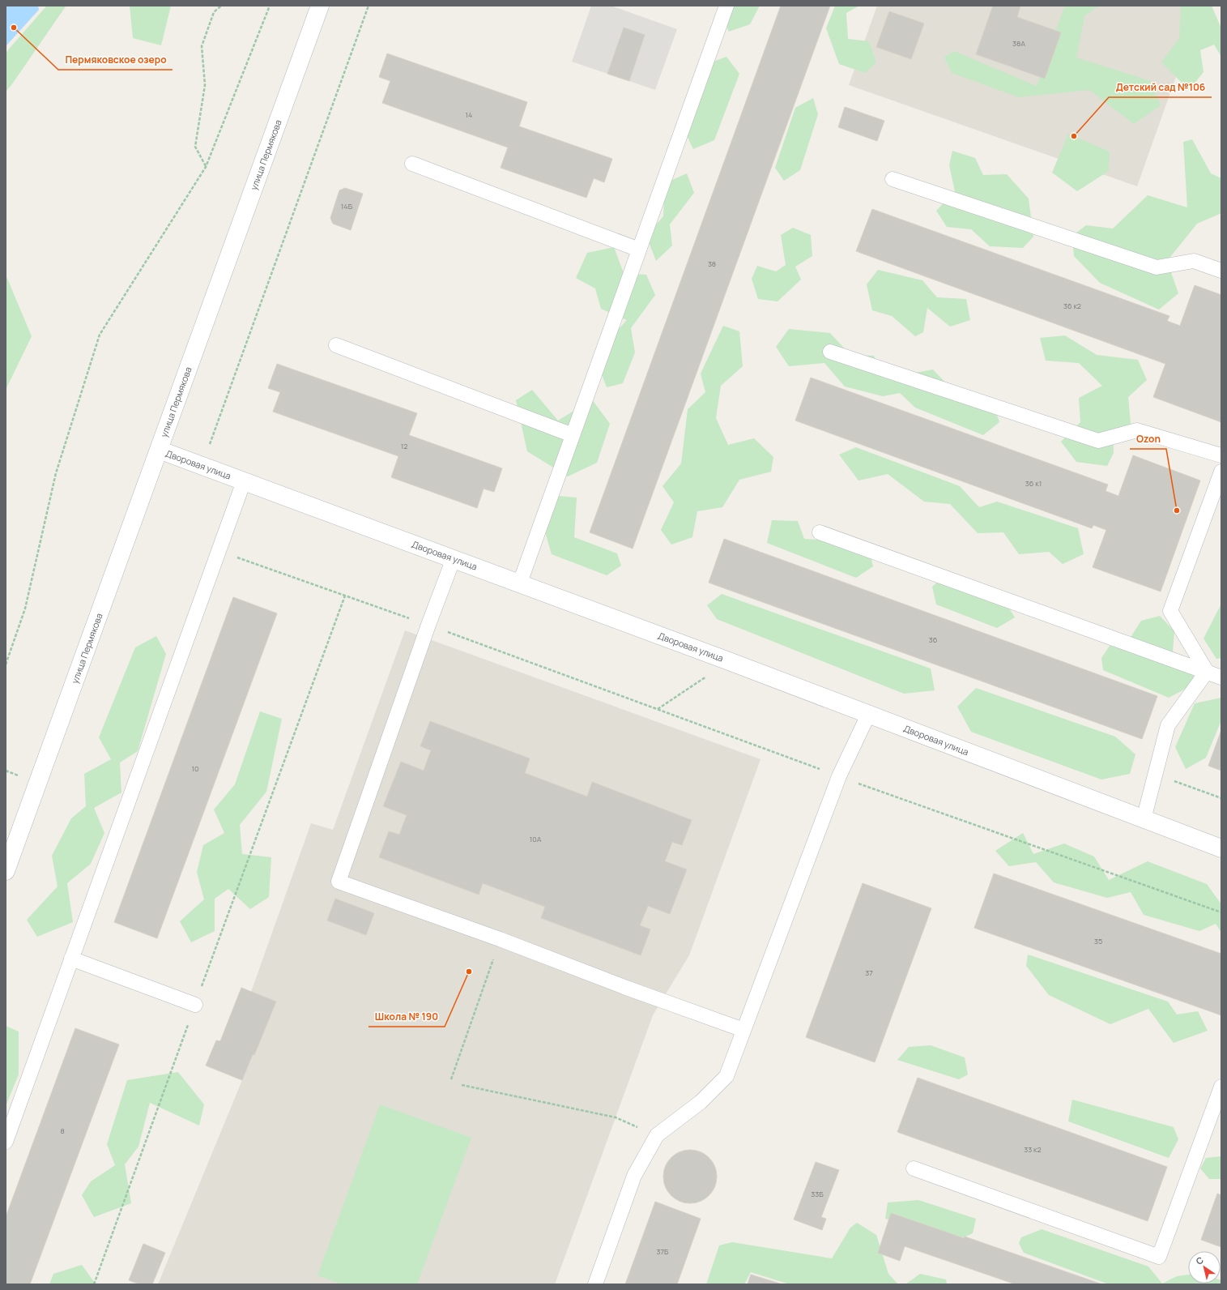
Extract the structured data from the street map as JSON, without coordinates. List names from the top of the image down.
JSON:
{
  "streets": {
    "street": ["улица Пермякова", "Дворовая улица"]
  },
  "crossings": [
    ["улица Пермякова", "Дворовая улица"]
  ],
  "places": [
    "Пермяковское озеро",
    "Детский сад №106",
    "Ozon",
    "Школа № 190"
  ],
  "house_numbers": [
    "38А",
    "14",
    "14Б",
    "38",
    "36 к2",
    "12",
    "36 к1",
    "36",
    "10",
    "10А",
    "35",
    "37",
    "8",
    "33 к2",
    "33Б",
    "37Б"
  ],
  "north": "top left"
}
